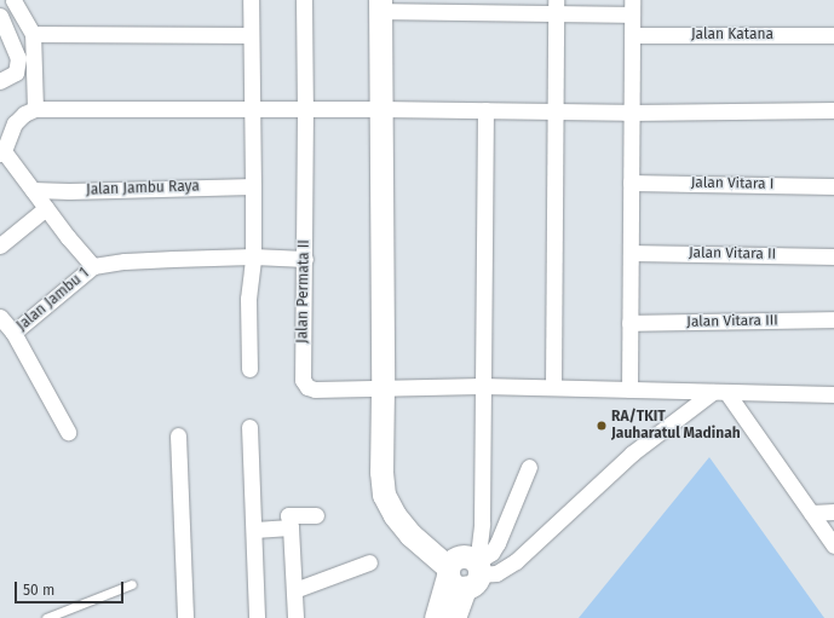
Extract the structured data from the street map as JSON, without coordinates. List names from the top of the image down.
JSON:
{
  "streets": {
    "street": [
      "Jalan Katana",
      "Jalan Vitara I",
      "Jalan Jambu Raya",
      "Jalan Vitara II",
      "Jalan Permata II",
      "Jalan Jambu 1",
      "Jalan Vitara III"
    ]
  },
  "places": ["RA/TKIT Jauharatul Madinah"],
  "scale_bar": "50 m"
}
